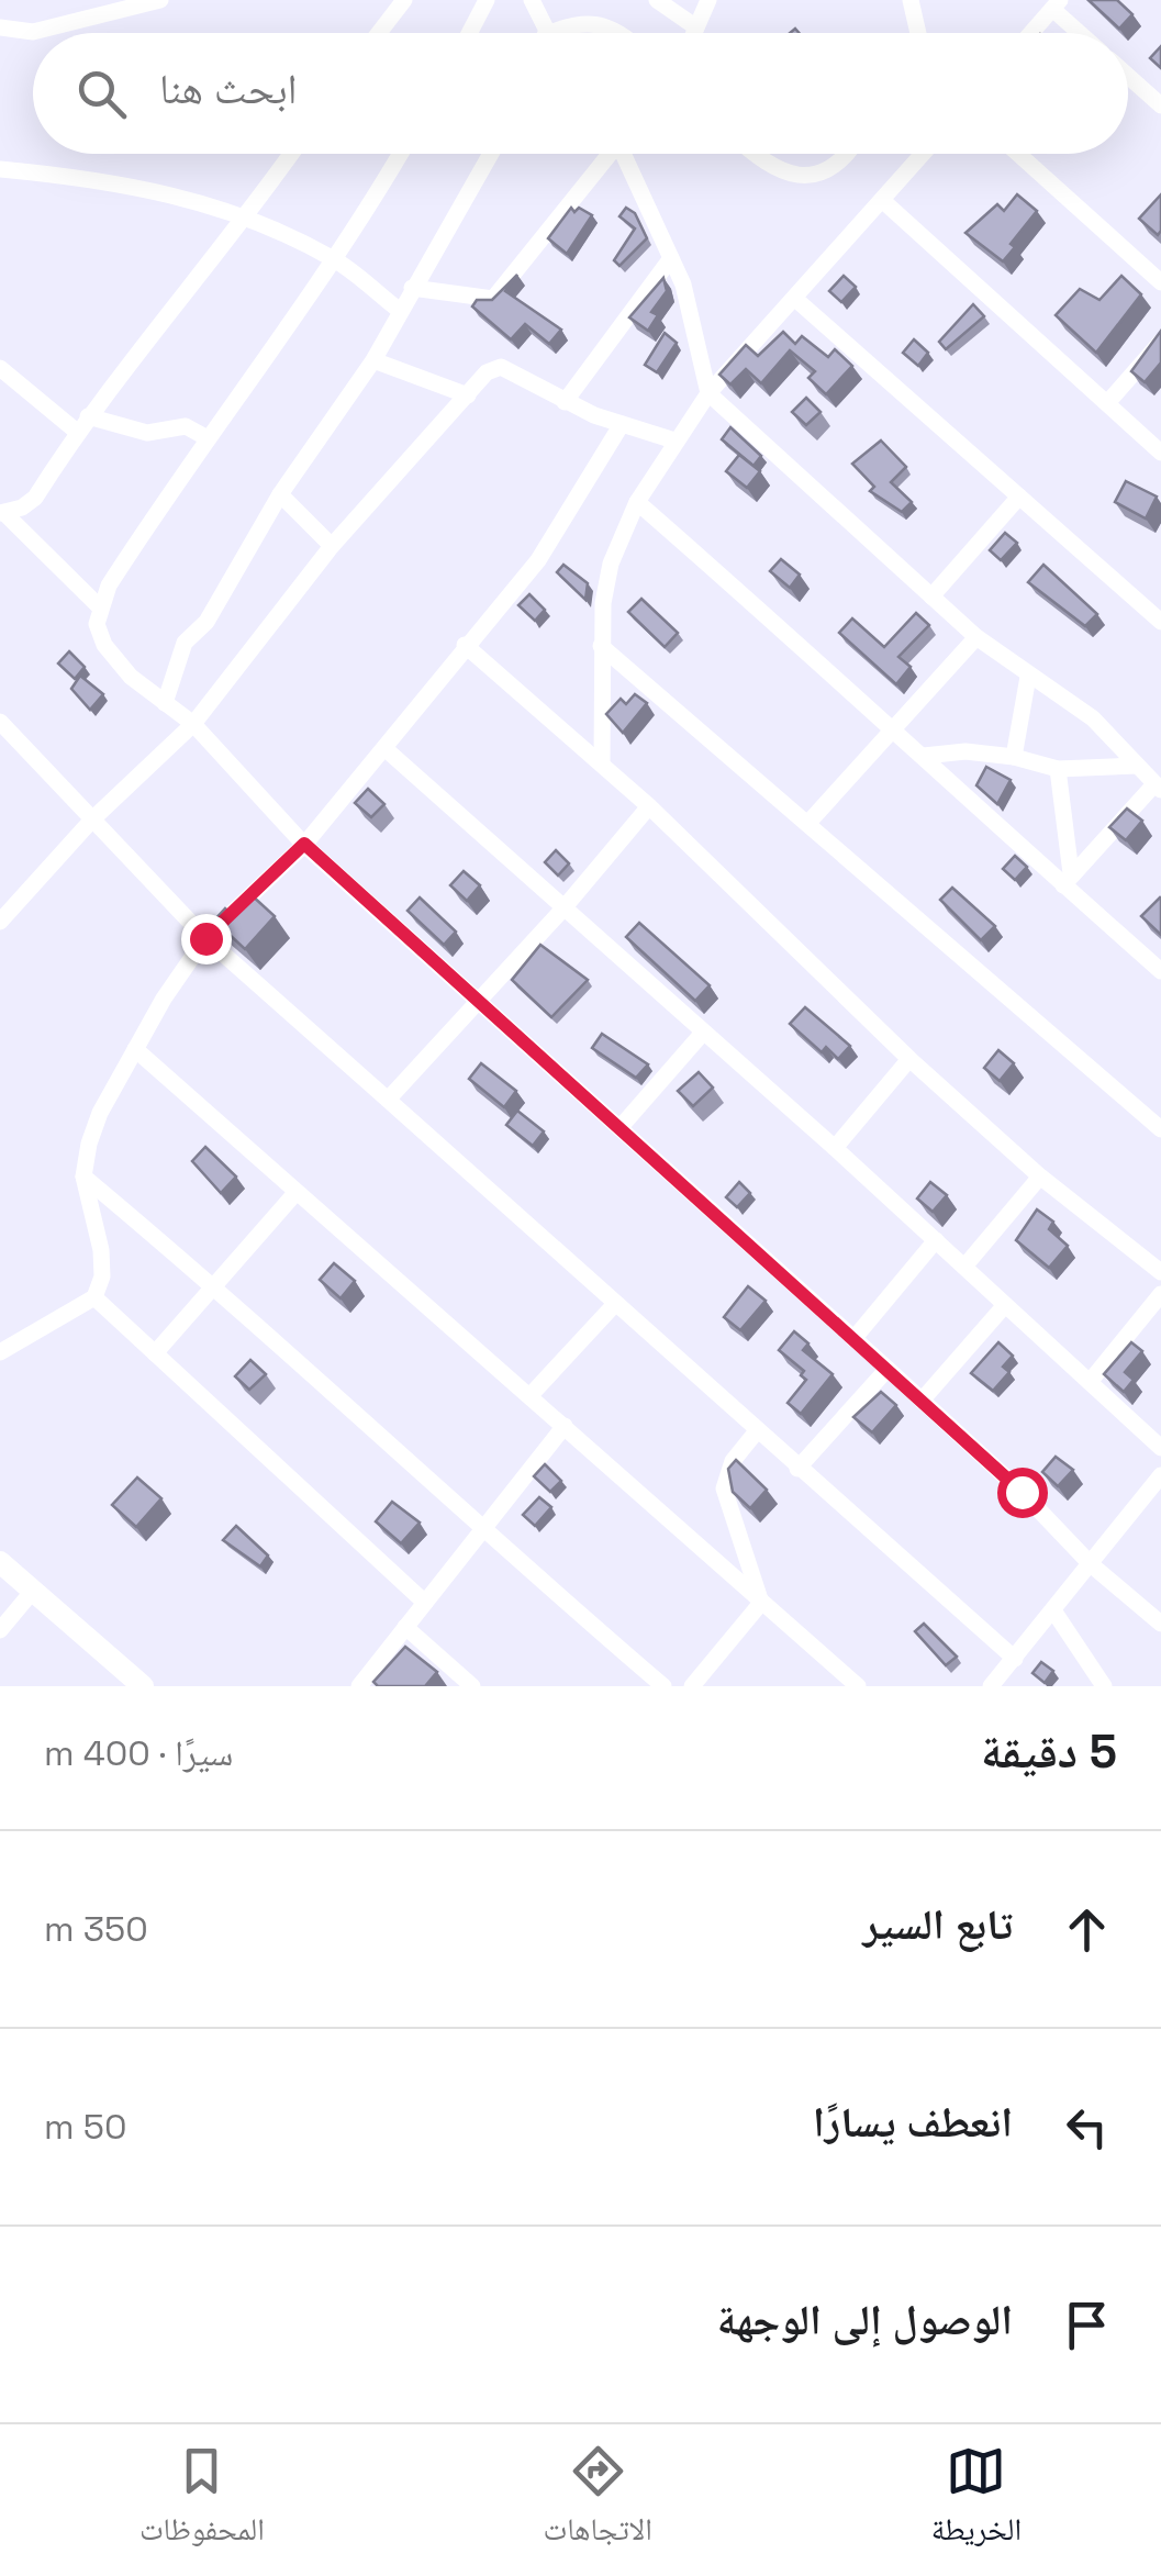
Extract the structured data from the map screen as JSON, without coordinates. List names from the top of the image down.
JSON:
{
  "page": {
    "search": "ابحث هنا",
    "heading": ["5 دقيقة", "سيرًا · 400 m"],
    "list": [
      ["تابع السير", "350 m"],
      ["انعطف يسارًا", "50 m"],
      "الوصول إلى الوجهة"
    ],
    "nav": ["الخريطة", "الاتجاهات", "المحفوظات"]
  }
}
